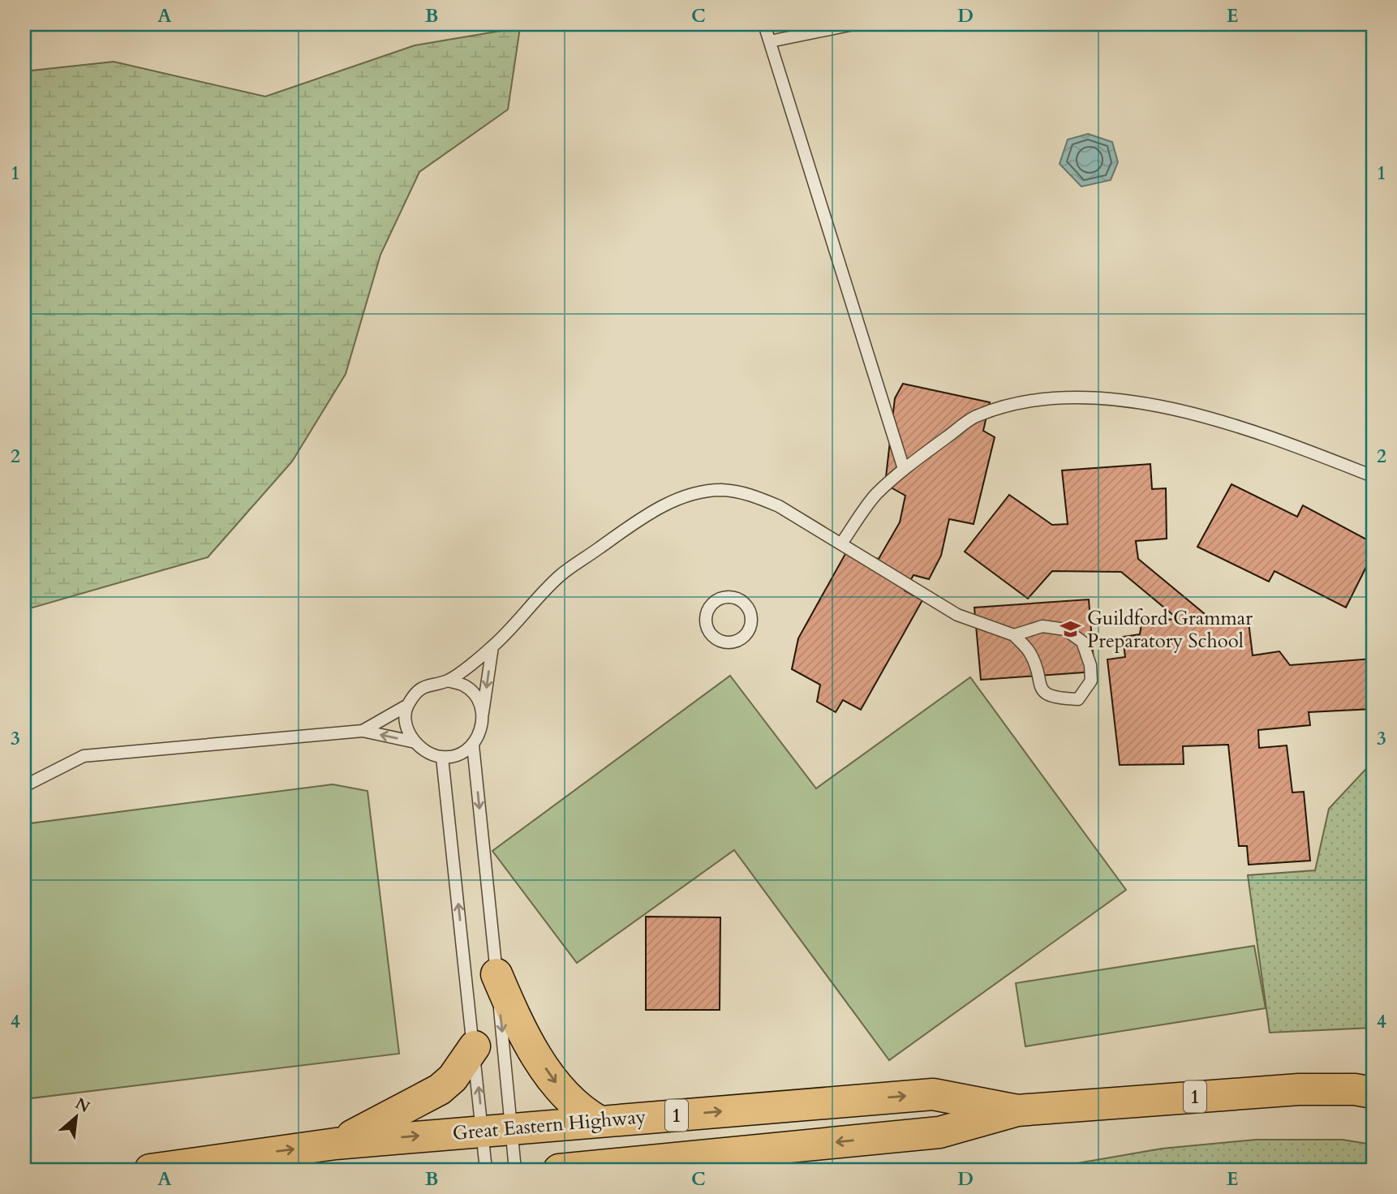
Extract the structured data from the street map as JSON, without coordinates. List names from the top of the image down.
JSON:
{
  "streets": {
    "highway": ["1", "Great Eastern Highway"]
  },
  "places": {
    "school or university": ["Guildford Grammar Preparatory School"]
  },
  "north": "top right",
  "grid": {
    "columns": [
      "A",
      "B",
      "C",
      "D",
      "E"
    ],
    "rows": [
      "1",
      "2",
      "3",
      "4"
    ]
  }
}
